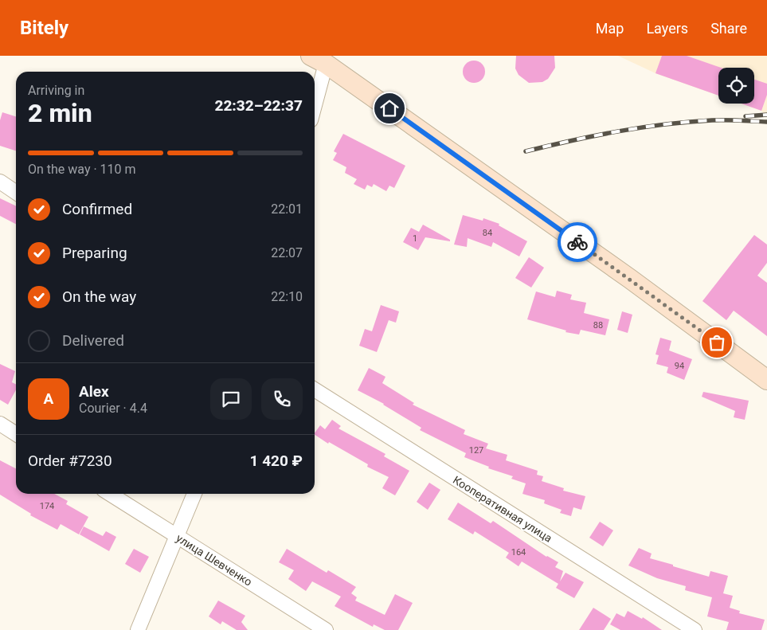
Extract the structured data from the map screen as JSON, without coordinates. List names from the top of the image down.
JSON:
{
  "streets": {
    "street": ["Кооперативная улица", "улица Шевченко"]
  },
  "house_numbers": [
    "84",
    "1",
    "88",
    "94",
    "127",
    "174",
    "164"
  ],
  "page": {
    "header": "Bitely",
    "nav": ["Map", "Layers", "Share"],
    "heading": ["2 min", "Arriving in", "22:32–22:37"],
    "panel": [
      "Alex",
      "Courier · 4.4",
      "Order #7230",
      "1 420 ₽"
    ],
    "bar": "On the way · 110 m",
    "list": [
      ["Confirmed", "22:01"],
      ["Preparing", "22:07"],
      ["On the way", "22:10"],
      "Delivered"
    ],
    "round": "A"
  }
}
